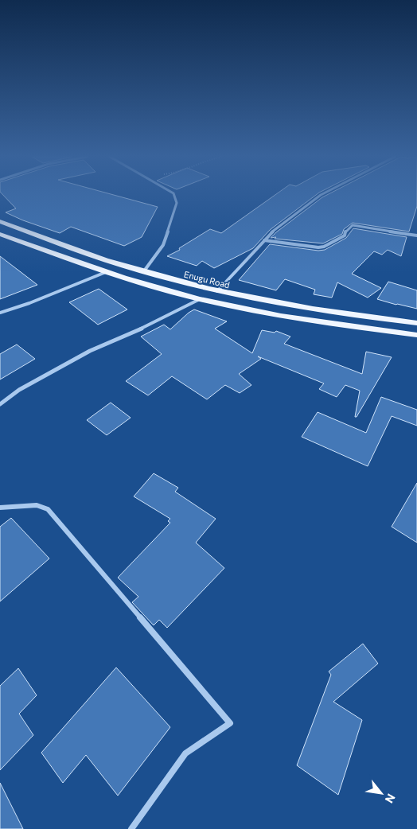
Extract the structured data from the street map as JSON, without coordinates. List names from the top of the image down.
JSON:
{
  "streets": {
    "main road": ["Enugu Road"]
  },
  "north": "bottom right"
}
